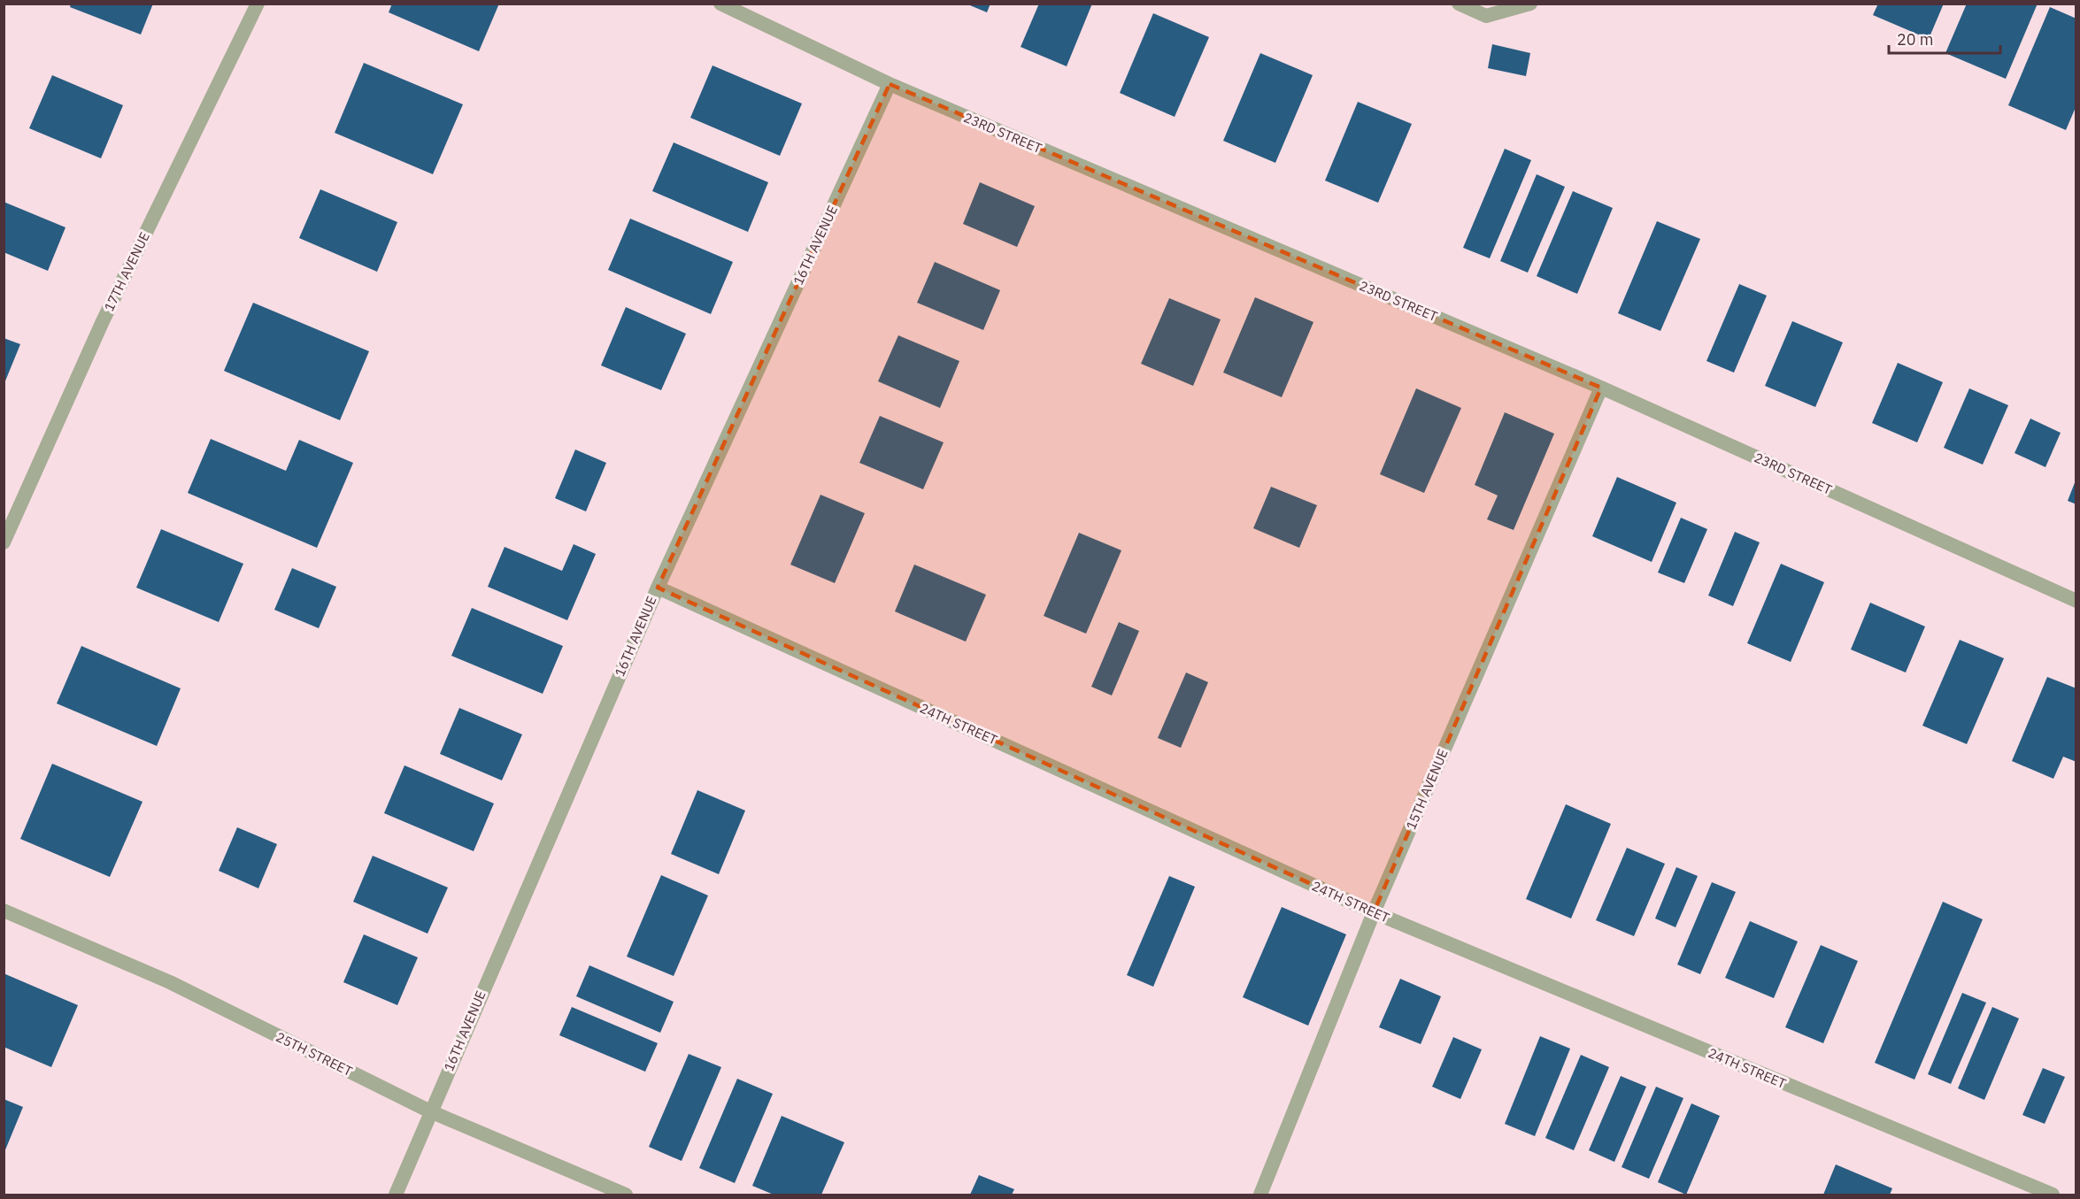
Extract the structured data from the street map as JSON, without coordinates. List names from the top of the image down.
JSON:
{
  "streets": {
    "street": [
      "23RD STREET",
      "16TH AVENUE",
      "17TH AVENUE",
      "24TH STREET",
      "15TH AVENUE",
      "25TH STREET"
    ]
  },
  "crossings": [
    ["23RD STREET", "16TH AVENUE"],
    ["23RD STREET", "15TH AVENUE"],
    ["16TH AVENUE", "24TH STREET"],
    ["16TH AVENUE", "25TH STREET"],
    ["24TH STREET", "15TH AVENUE"]
  ],
  "scale_bar": "20 m"
}
